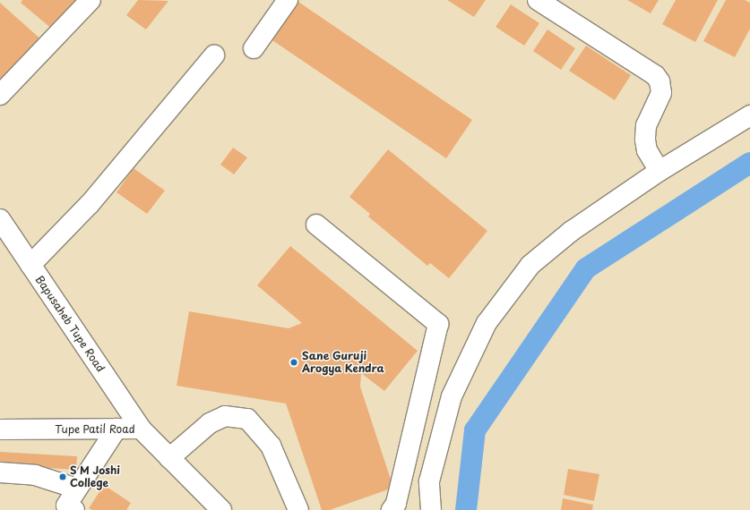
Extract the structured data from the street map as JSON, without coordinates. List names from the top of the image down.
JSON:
{
  "streets": {
    "street": ["Bapusaheb Tupe Road", "Tupe Patil Road"]
  },
  "crossings": [
    ["Bapusaheb Tupe Road", "Tupe Patil Road"]
  ],
  "places": ["Sane Guruji Arogya Kendra", "S M Joshi College"]
}
